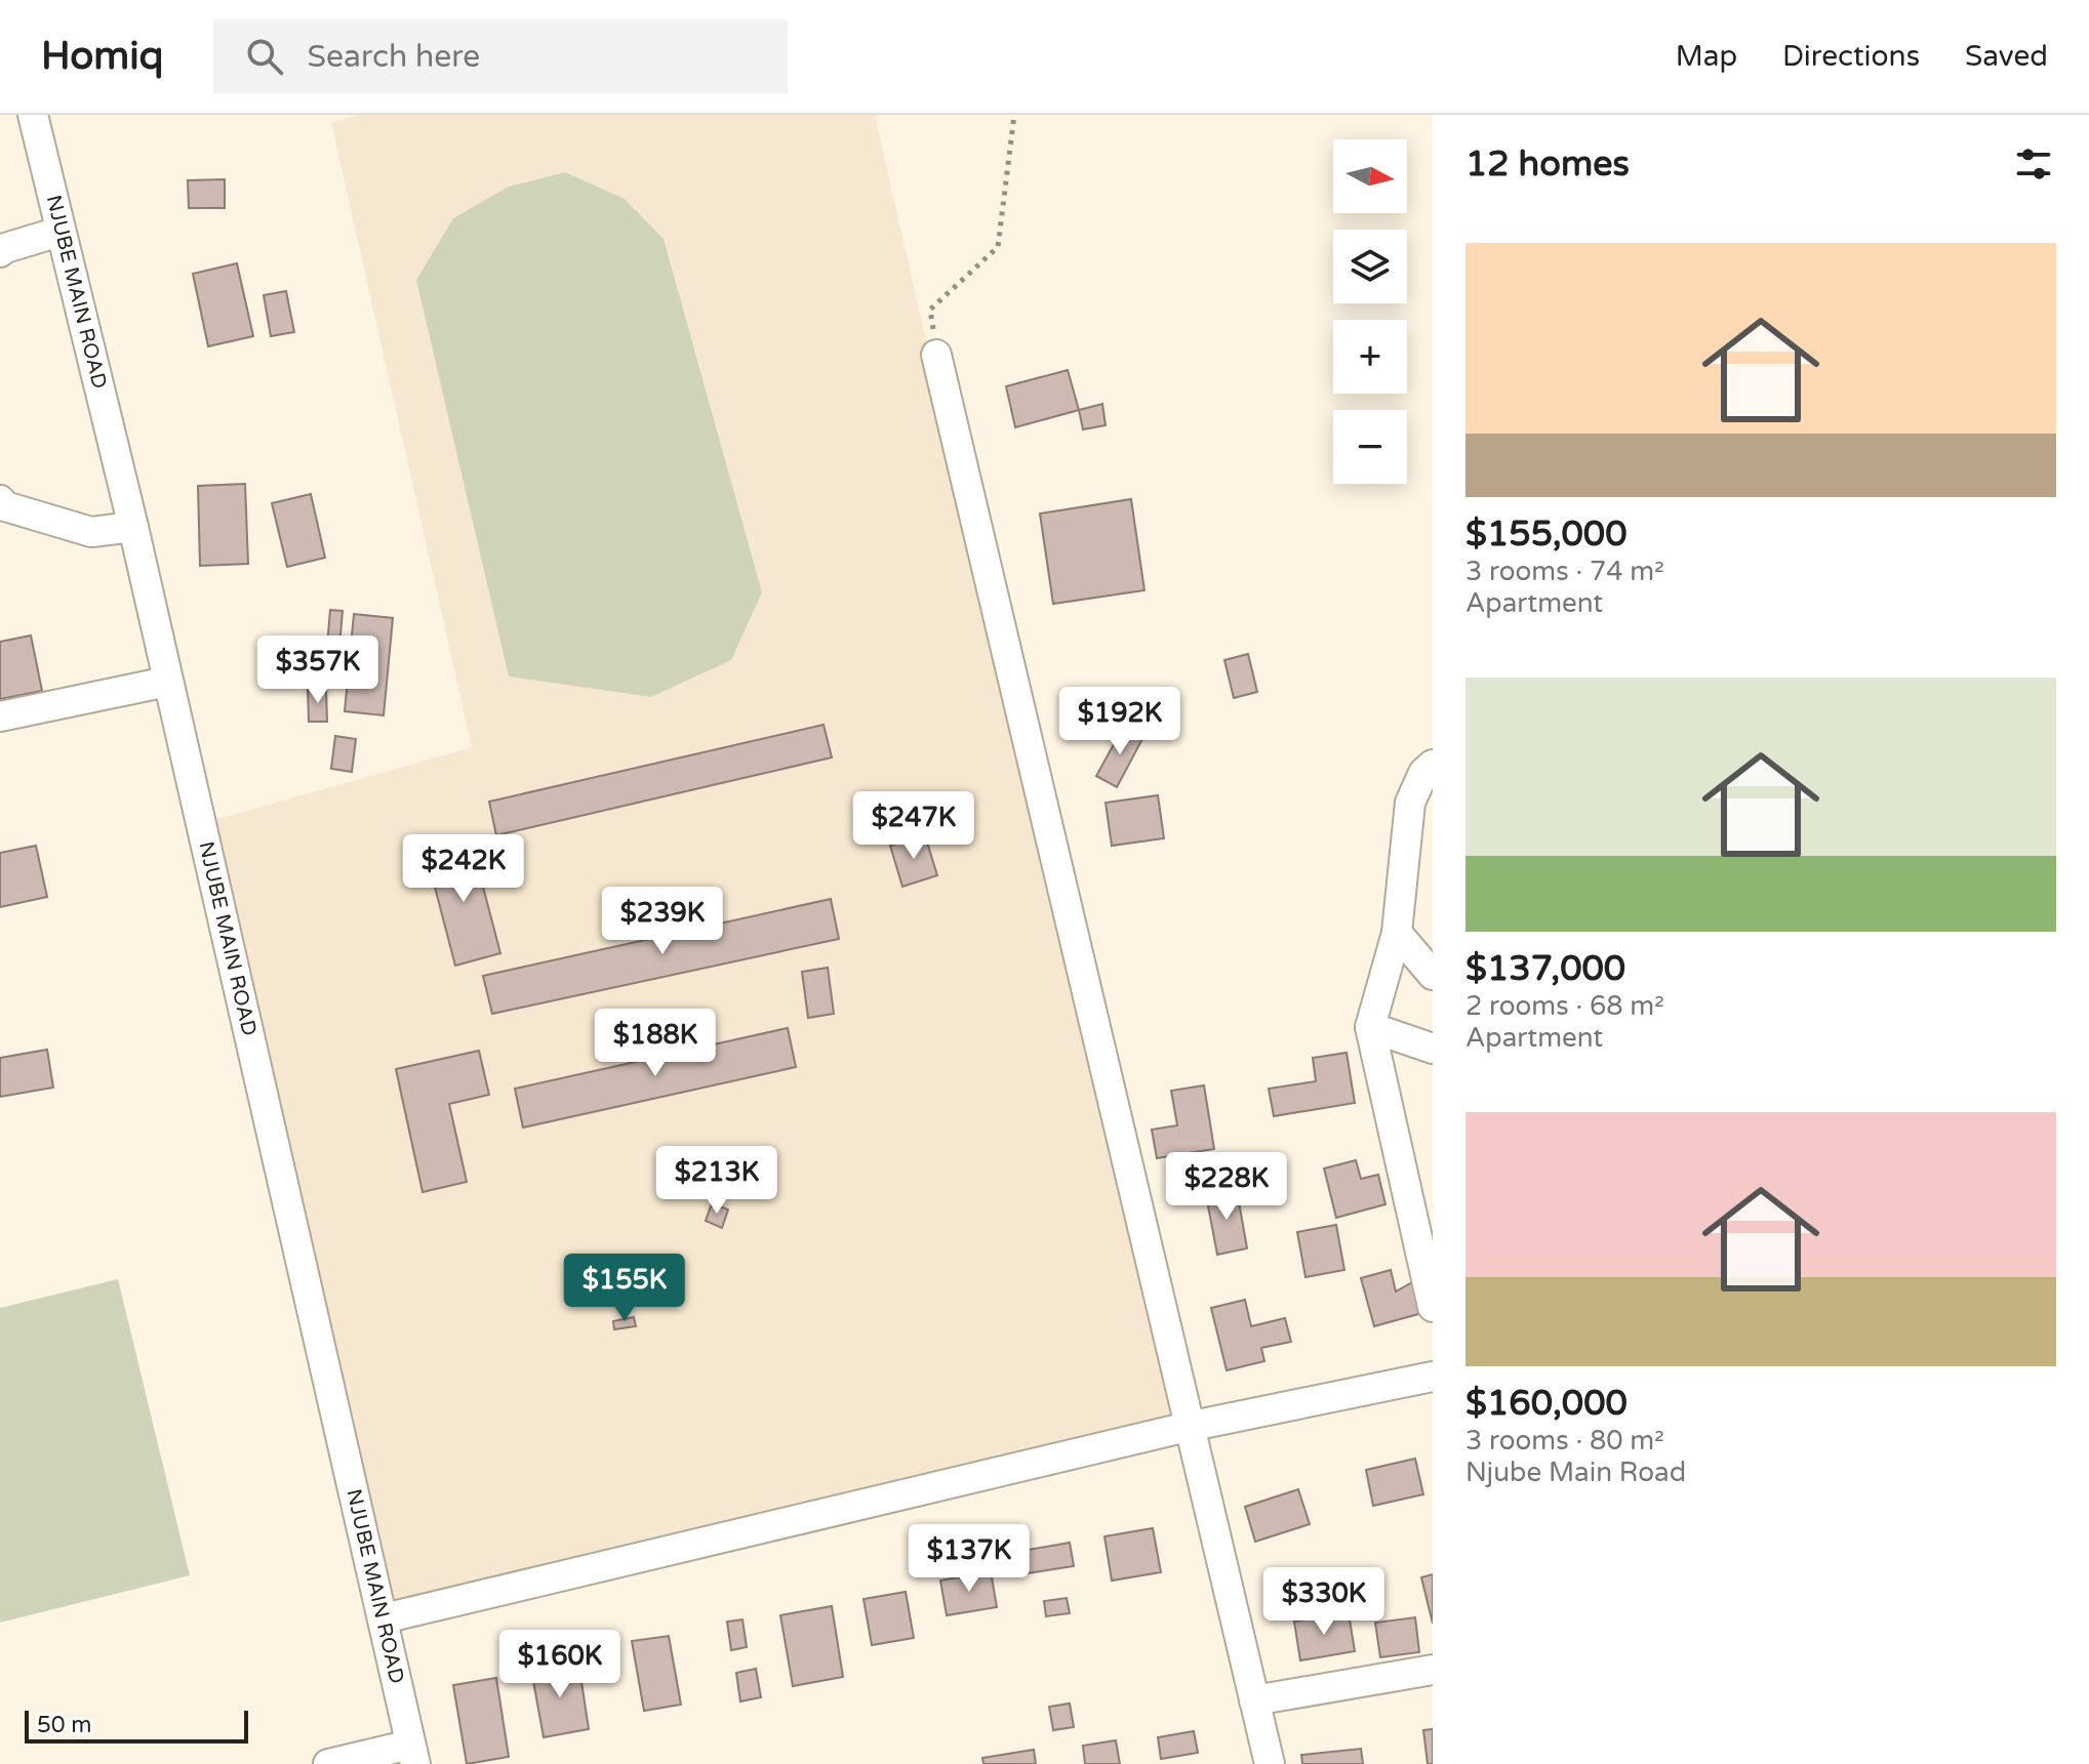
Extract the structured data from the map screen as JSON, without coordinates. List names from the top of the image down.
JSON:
{
  "streets": {
    "street": ["NJUBE MAIN ROAD"]
  },
  "scale_bar": "50 m",
  "north": "right",
  "page": {
    "header": "Homiq",
    "search": "Search here",
    "nav": ["Map", "Directions", "Saved"],
    "heading": "12 homes",
    "map_buttons": ["+", "−"],
    "list": [
      {
        "name": "$155,000",
        "note": "3 rooms · 74 m² · Apartment"
      },
      {
        "name": "$137,000",
        "note": "2 rooms · 68 m² · Apartment"
      },
      {
        "name": "$160,000",
        "note": "3 rooms · 80 m² · Njube Main Road"
      }
    ],
    "price": [
      "$357K",
      "$192K",
      "$247K",
      "$242K",
      "$239K",
      "$188K",
      "$213K",
      "$228K",
      "$155K",
      "$137K",
      "$330K",
      "$160K"
    ],
    "scale": "50 m"
  }
}
